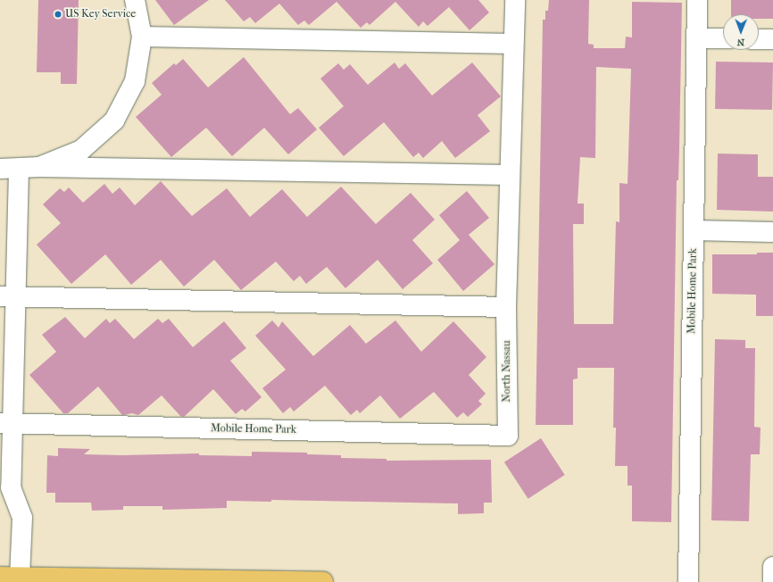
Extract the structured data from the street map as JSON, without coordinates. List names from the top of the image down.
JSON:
{
  "streets": {
    "street": ["Mobile Home Park", "North Nassau"]
  },
  "crossings": [
    ["Mobile Home Park", "North Nassau"]
  ],
  "places": ["US Key Service"],
  "north": "bottom"
}
